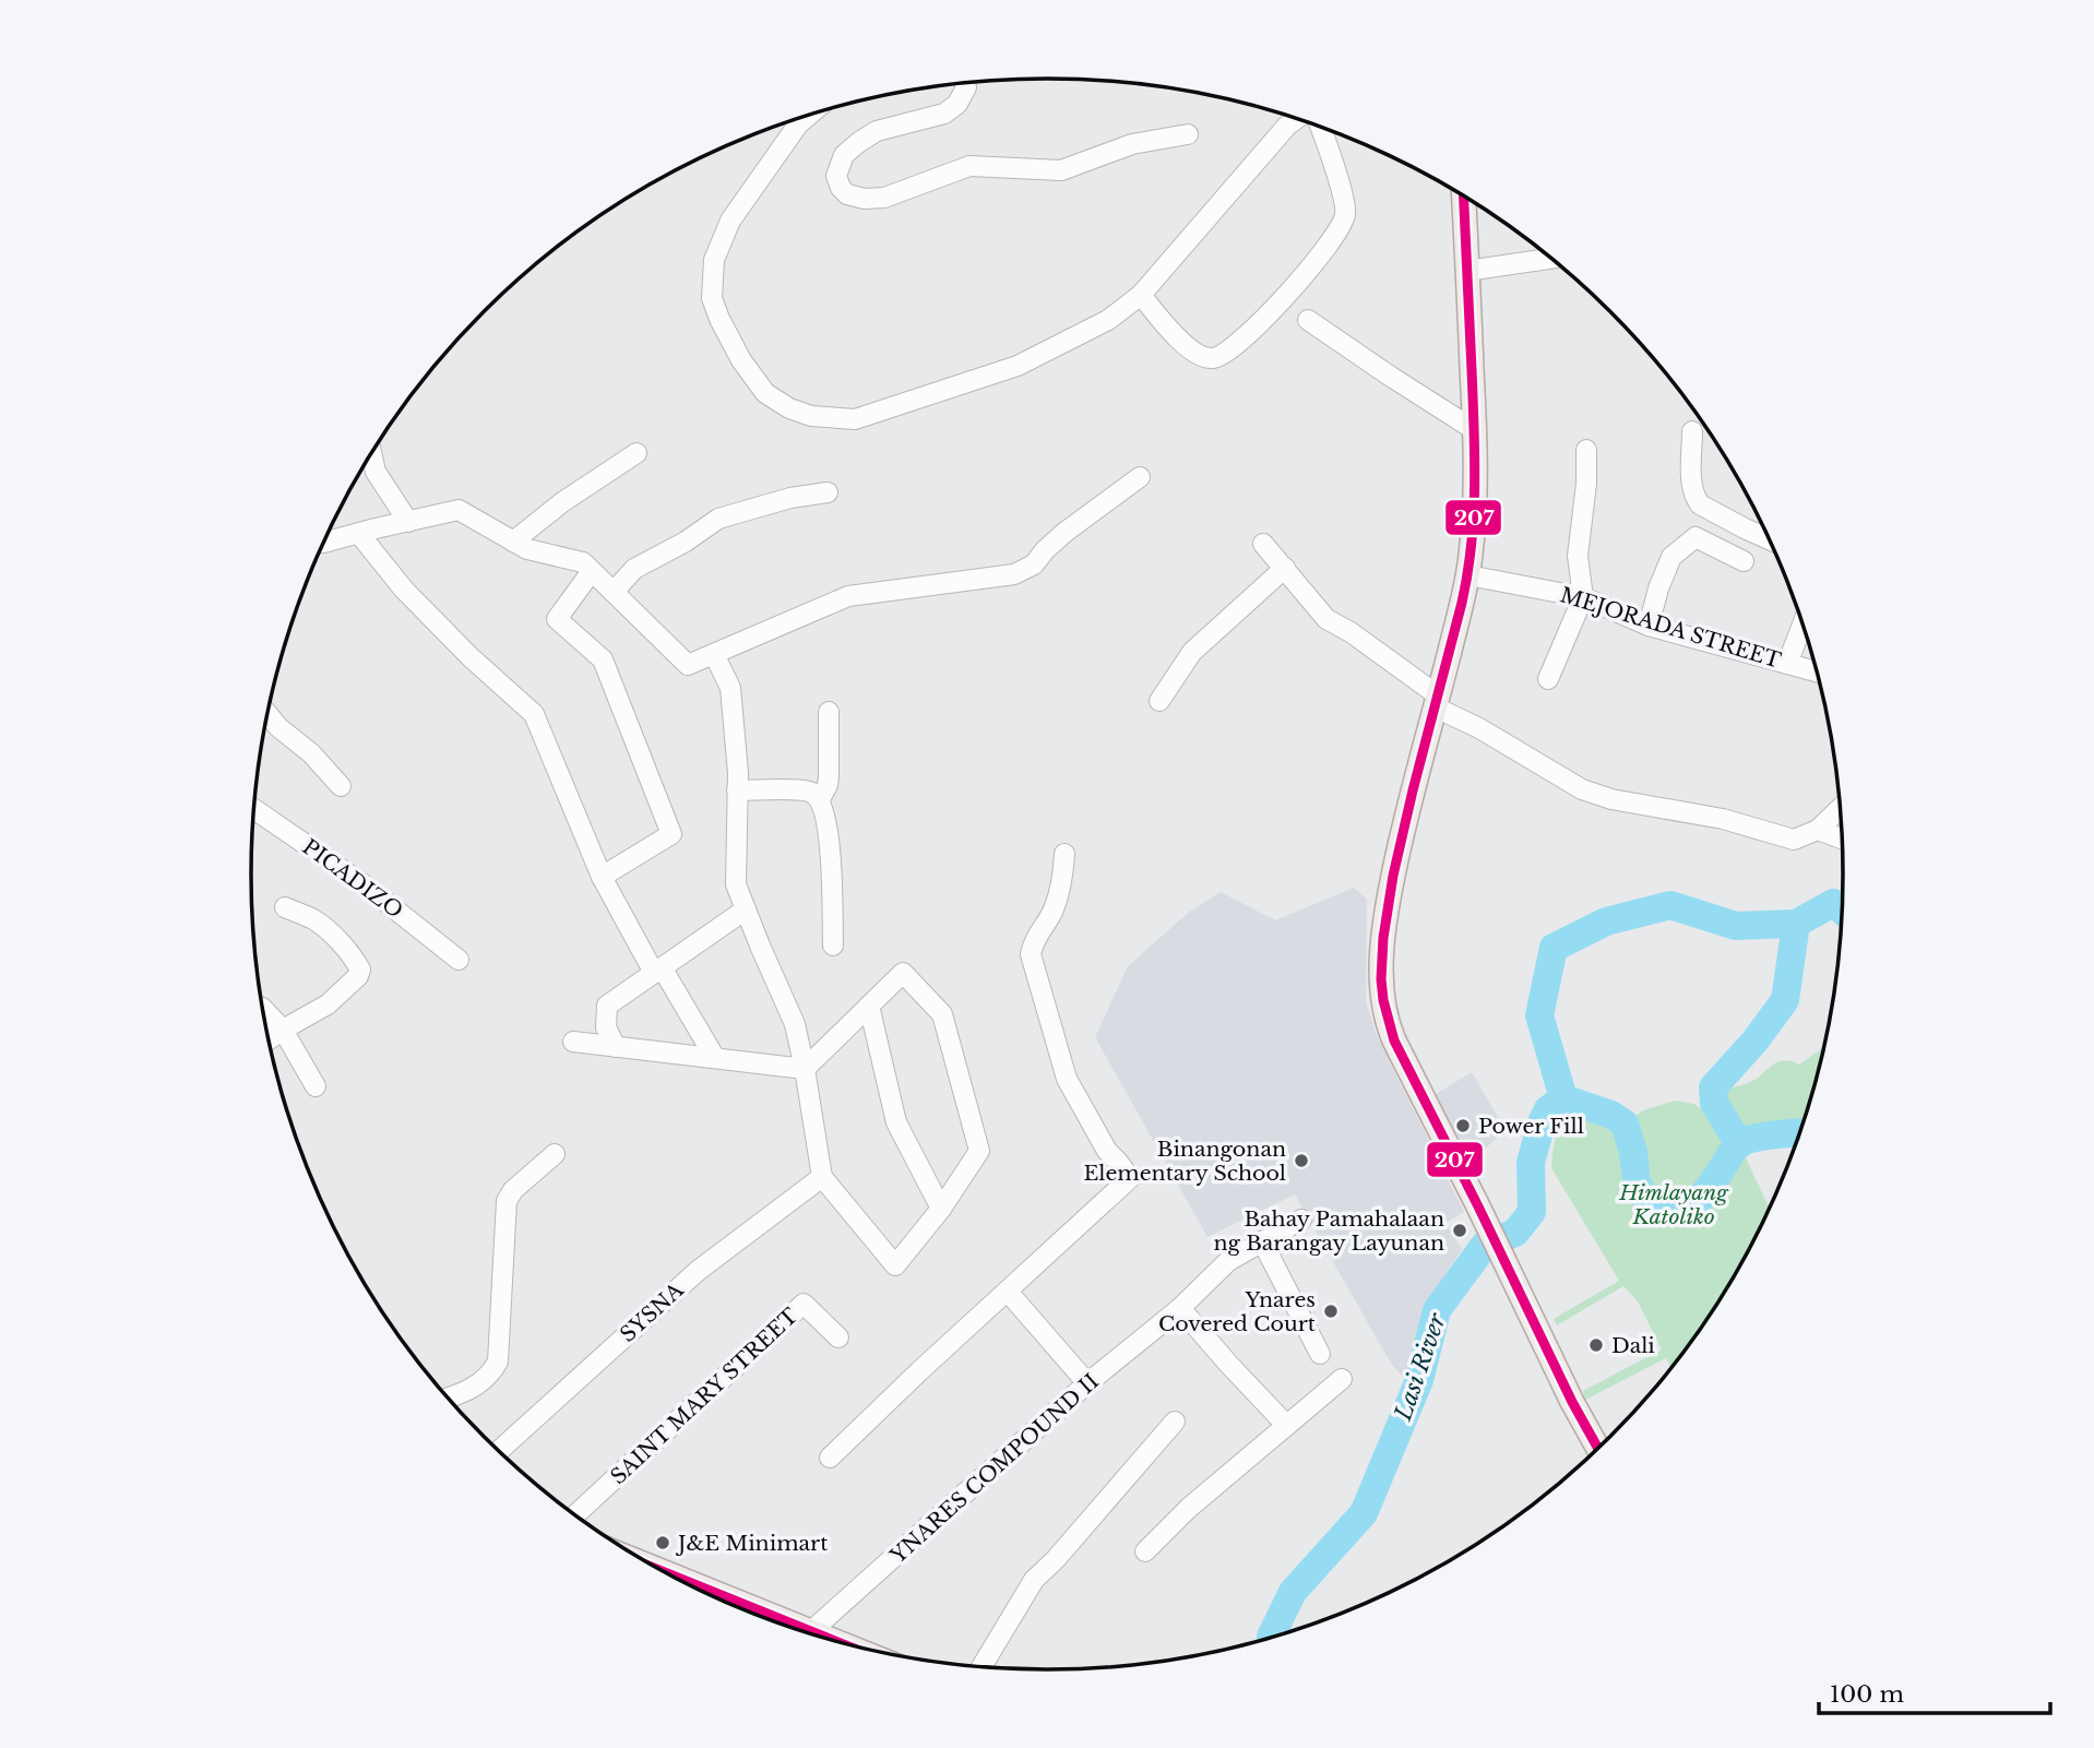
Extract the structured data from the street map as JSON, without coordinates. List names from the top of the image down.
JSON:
{
  "streets": {
    "street": [
      "MEJORADA STREET",
      "PICADIZO",
      "SYSNA",
      "SAINT MARY STREET",
      "YNARES COMPOUND II"
    ]
  },
  "water": ["Lasi River"],
  "parks": ["Himlayang Katoliko"],
  "places": [
    "Power Fill",
    "Binangonan Elementary School",
    "Bahay Pamahalaan ng Barangay Layunan",
    "Ynares Covered Court",
    "Dali",
    "J&E Minimart"
  ],
  "lines": ["transit line 207"],
  "scale_bar": "100 m"
}
